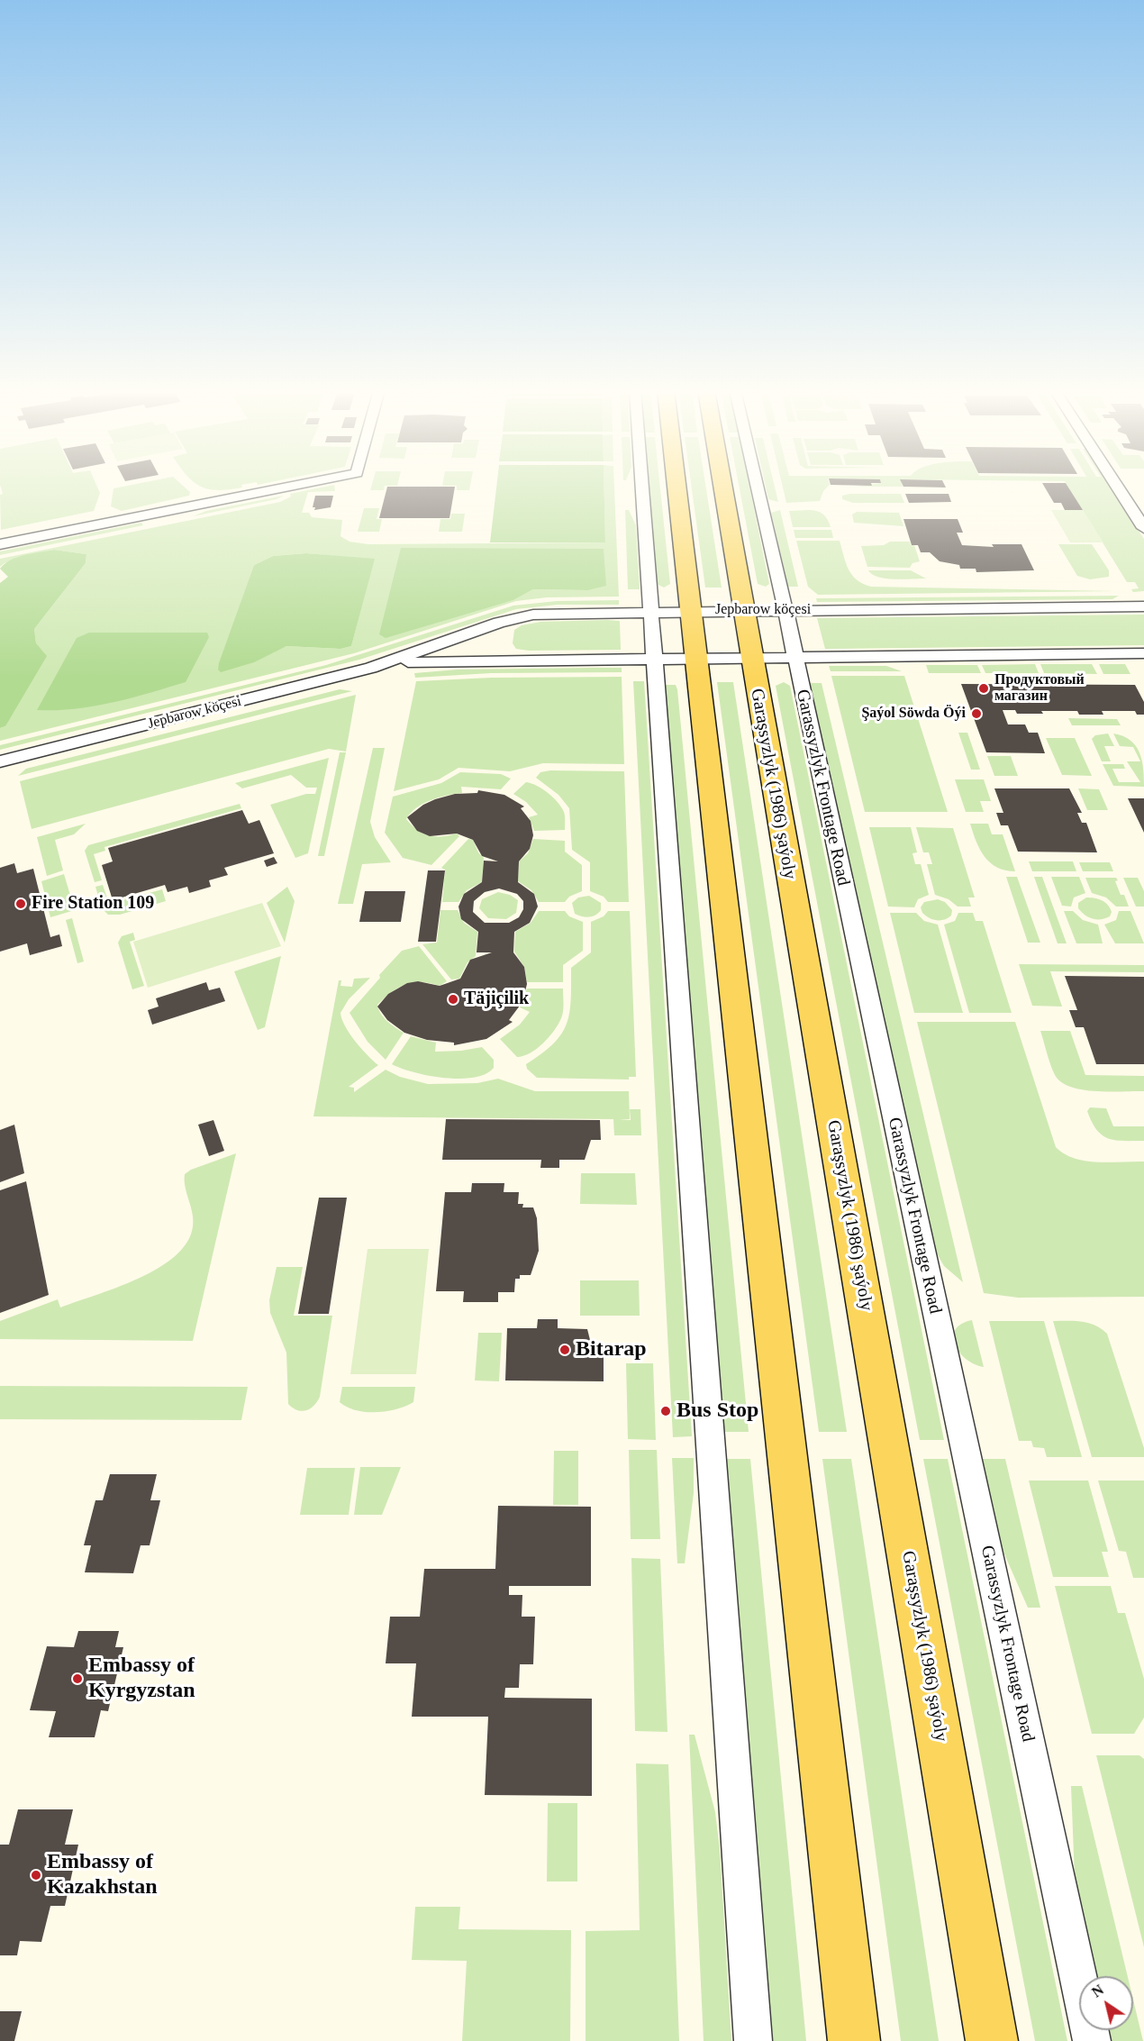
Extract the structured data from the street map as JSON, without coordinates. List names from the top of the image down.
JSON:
{
  "streets": {
    "main road": ["Garaşsyzlyk (1986) şaýoly"],
    "street": ["Jepbarow köçesi", "Garassyzlyk Frontage Road"]
  },
  "crossings": [
    ["Jepbarow köçesi", "Garaşsyzlyk (1986) şaýoly"],
    ["Jepbarow köçesi", "Garassyzlyk Frontage Road"]
  ],
  "places": [
    "Продуктовый магазин",
    "Şaýol Söwda Öýi",
    "Fire Station 109",
    "Täjiçilik",
    "Bitarap",
    "Bus Stop",
    "Embassy of Kyrgyzstan",
    "Embassy of Kazakhstan"
  ],
  "north": "top left"
}
